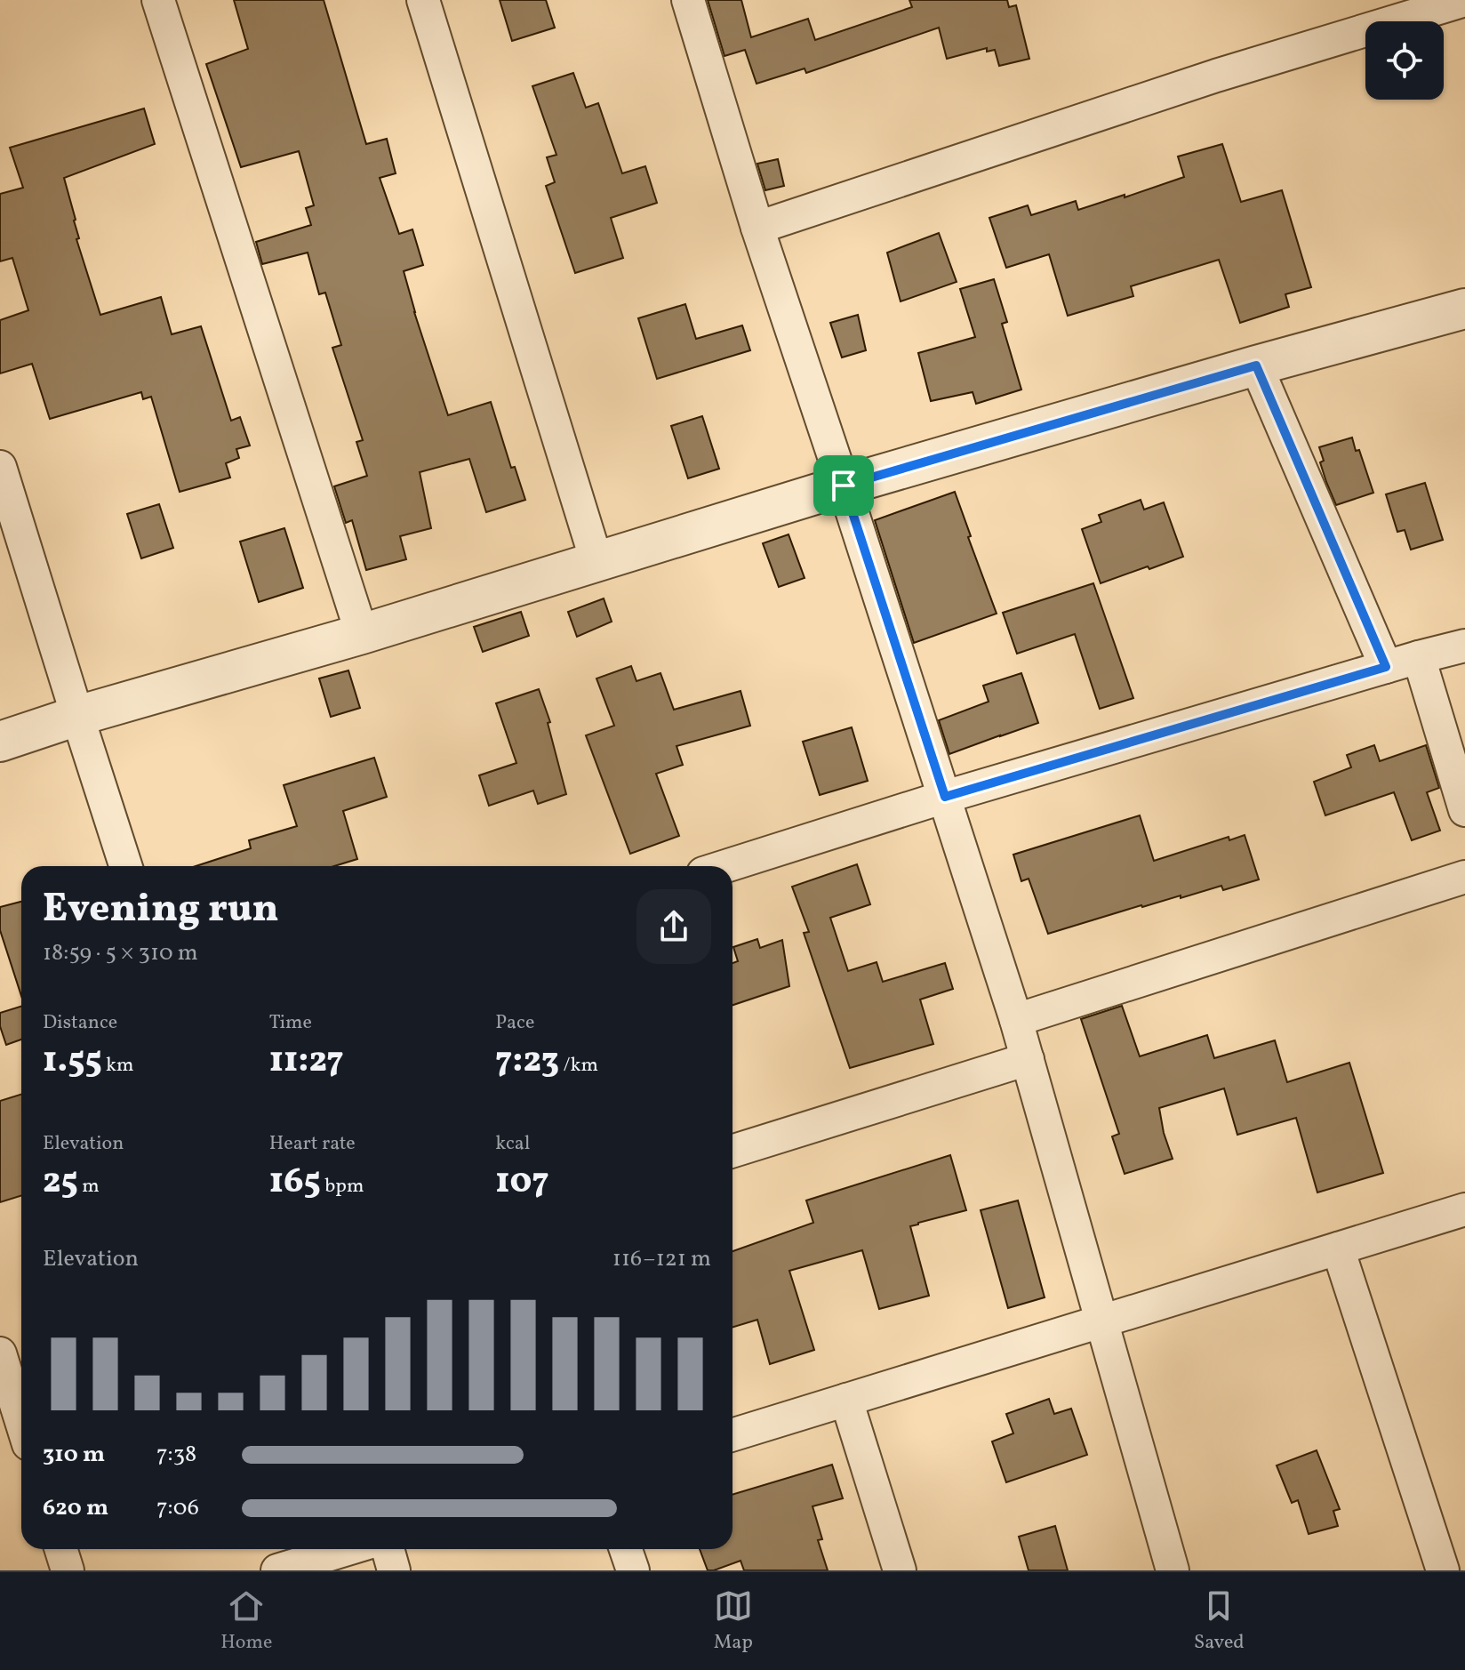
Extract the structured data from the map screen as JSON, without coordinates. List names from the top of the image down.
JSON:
{
  "page": {
    "heading": ["Evening run", "18:59 · 5 × 310 m"],
    "stats": [
      ["Distance", "1.55 km"],
      ["Time", "11:27"],
      ["Pace", "7:23 /km"],
      ["Elevation", "25 m"],
      ["Heart rate", "165 bpm"],
      ["kcal", "107"]
    ],
    "chart": ["Elevation", "116–121 m"],
    "list": [
      {
        "name": "310 m",
        "note": "7:38"
      },
      {
        "name": "620 m",
        "note": "7:06"
      }
    ],
    "tabs": ["Home", "Map", "Saved"]
  }
}
